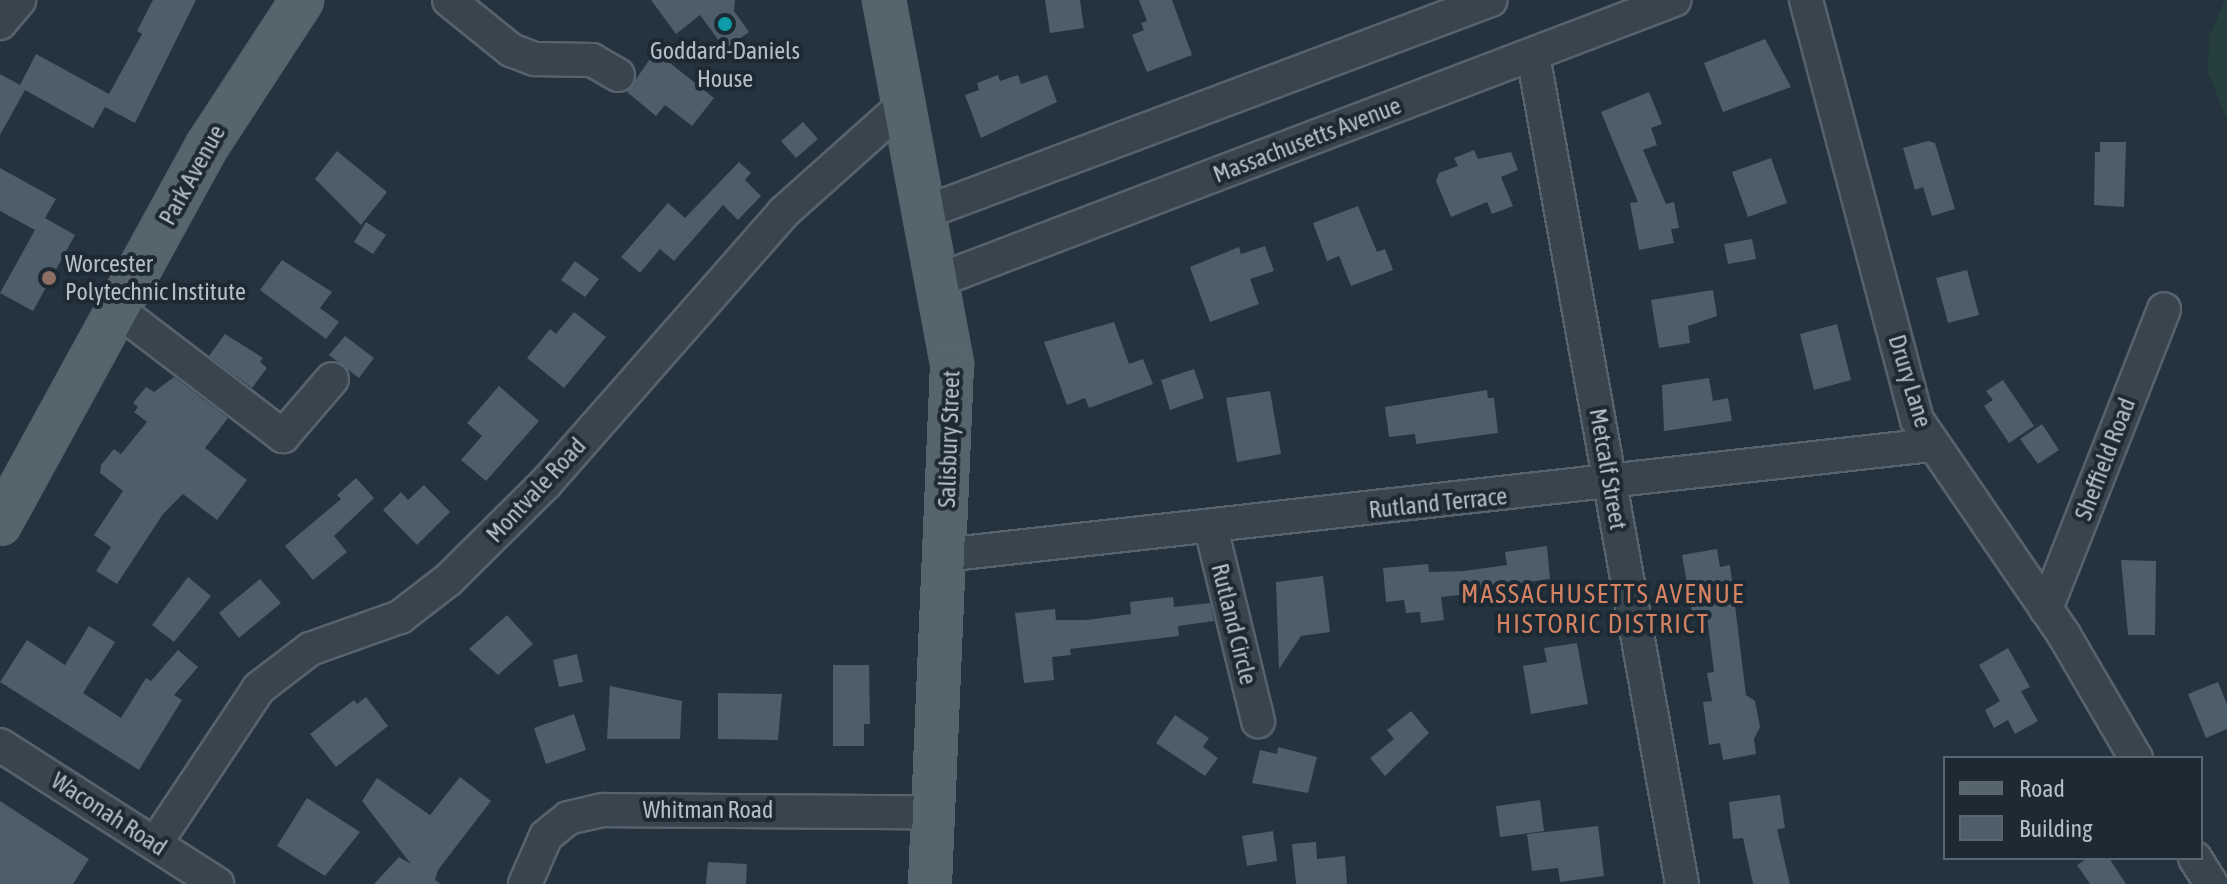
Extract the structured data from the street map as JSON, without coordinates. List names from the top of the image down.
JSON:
{
  "streets": {
    "main road": ["Park Avenue", "Salisbury Street"],
    "street": [
      "Massachusetts Avenue",
      "Drury Lane",
      "Sheffield Road",
      "Metcalf Street",
      "Montvale Road",
      "Rutland Terrace",
      "Rutland Circle",
      "Whitman Road",
      "Waconah Road"
    ]
  },
  "crossings": [
    ["Massachusetts Avenue", "Salisbury Street"],
    ["Massachusetts Avenue", "Metcalf Street"],
    ["Drury Lane", "Sheffield Road"],
    ["Drury Lane", "Rutland Terrace"],
    ["Salisbury Street", "Montvale Road"],
    ["Salisbury Street", "Rutland Terrace"],
    ["Salisbury Street", "Whitman Road"],
    ["Metcalf Street", "Rutland Terrace"],
    ["Montvale Road", "Waconah Road"],
    ["Rutland Terrace", "Rutland Circle"]
  ],
  "districts": ["MASSACHUSETTS AVENUE HISTORIC DISTRICT"],
  "places": ["Goddard-Daniels House", "Worcester Polytechnic Institute"],
  "legend": ["Road", "Building"]
}
